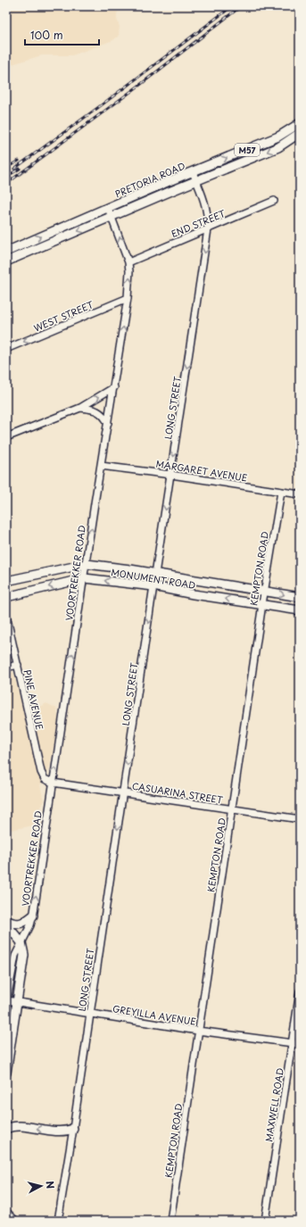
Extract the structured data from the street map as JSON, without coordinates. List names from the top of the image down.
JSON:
{
  "streets": {
    "main road": ["M57", "PRETORIA ROAD", "MONUMENT ROAD"],
    "street": [
      "END STREET",
      "WEST STREET",
      "LONG STREET",
      "MARGARET AVENUE",
      "KEMPTON ROAD",
      "VOORTREKKER ROAD",
      "PINE AVENUE",
      "CASUARINA STREET",
      "GREYILLA AVENUE",
      "MAXWELL ROAD"
    ]
  },
  "crossings": [
    ["M57", "LONG STREET"],
    ["M57", "VOORTREKKER ROAD"],
    ["PRETORIA ROAD", "LONG STREET"],
    ["PRETORIA ROAD", "VOORTREKKER ROAD"],
    ["END STREET", "LONG STREET"],
    ["END STREET", "VOORTREKKER ROAD"],
    ["WEST STREET", "VOORTREKKER ROAD"],
    ["LONG STREET", "MARGARET AVENUE"],
    ["LONG STREET", "MONUMENT ROAD"],
    ["LONG STREET", "CASUARINA STREET"],
    ["LONG STREET", "GREYILLA AVENUE"],
    ["MARGARET AVENUE", "KEMPTON ROAD"],
    ["MARGARET AVENUE", "VOORTREKKER ROAD"],
    ["KEMPTON ROAD", "MONUMENT ROAD"],
    ["KEMPTON ROAD", "CASUARINA STREET"],
    ["KEMPTON ROAD", "GREYILLA AVENUE"],
    ["VOORTREKKER ROAD", "MONUMENT ROAD"],
    ["VOORTREKKER ROAD", "PINE AVENUE"],
    ["VOORTREKKER ROAD", "CASUARINA STREET"],
    ["VOORTREKKER ROAD", "GREYILLA AVENUE"],
    ["PINE AVENUE", "CASUARINA STREET"],
    ["GREYILLA AVENUE", "MAXWELL ROAD"]
  ],
  "one_way": ["WEST STREET", "LONG STREET", "VOORTREKKER ROAD"],
  "scale_bar": "100 m",
  "north": "right"
}
